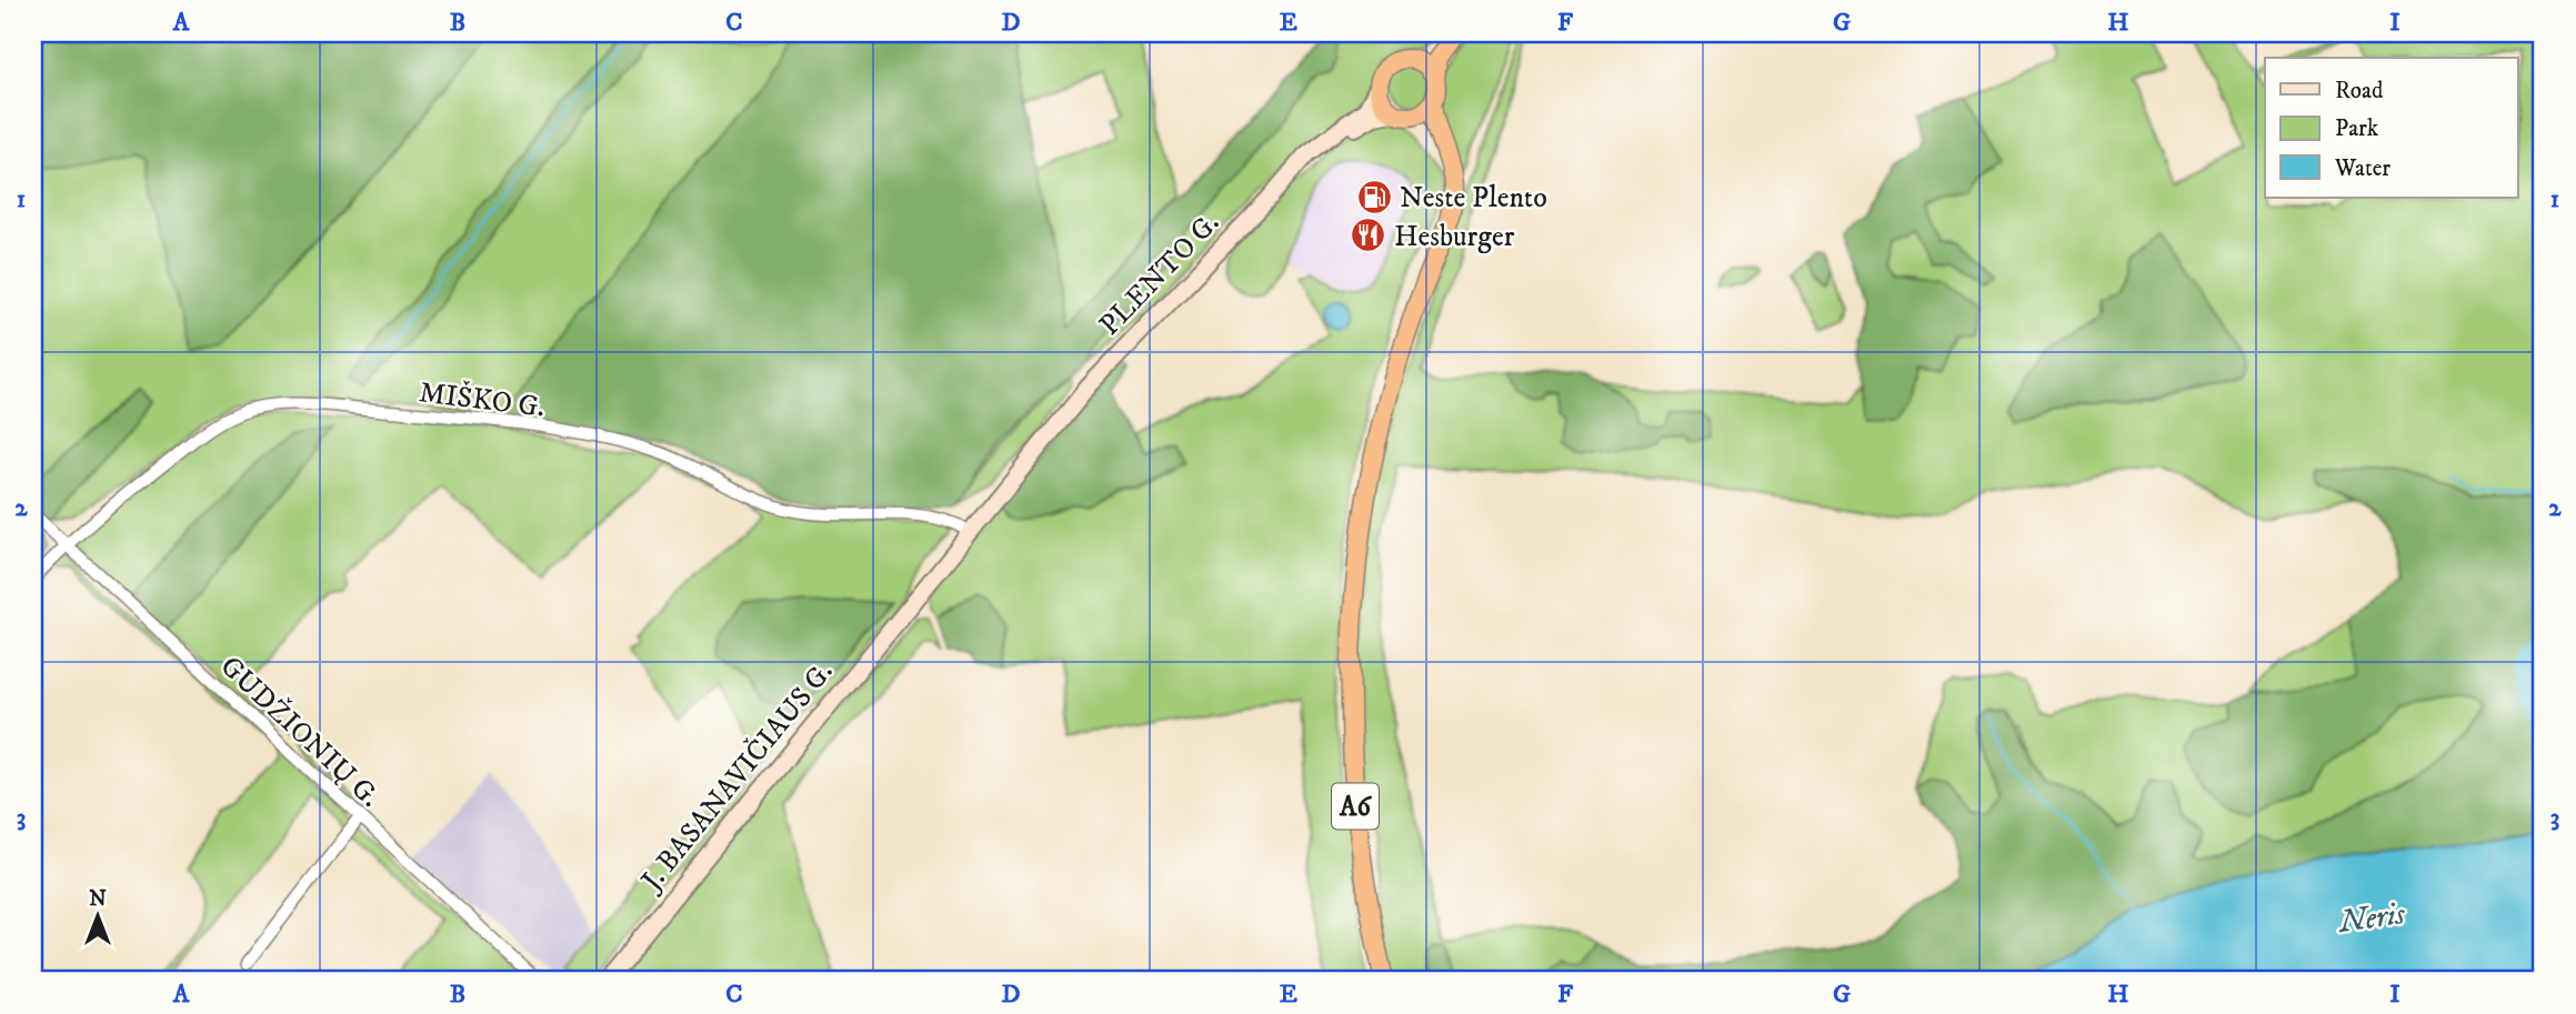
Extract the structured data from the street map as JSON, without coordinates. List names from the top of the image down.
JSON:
{
  "streets": {
    "highway": ["A6"],
    "main road": ["PLENTO G.", "J. BASANAVIČIAUS G."],
    "street": ["MIŠKO G.", "GUDŽIONIŲ G."]
  },
  "crossings": [
    ["PLENTO G.", "MIŠKO G."],
    ["PLENTO G.", "J. BASANAVIČIAUS G."],
    ["PLENTO G.", "A6"],
    ["MIŠKO G.", "GUDŽIONIŲ G."],
    ["MIŠKO G.", "J. BASANAVIČIAUS G."]
  ],
  "water": ["Neris"],
  "places": {
    "fuel station": ["Neste Plento"],
    "restaurant": ["Hesburger"]
  },
  "legend": ["Road", "Park", "Water"],
  "north": "top",
  "grid": {
    "columns": [
      "A",
      "B",
      "C",
      "D",
      "E",
      "F",
      "G",
      "H",
      "I"
    ],
    "rows": ["1", "2", "3"]
  }
}
